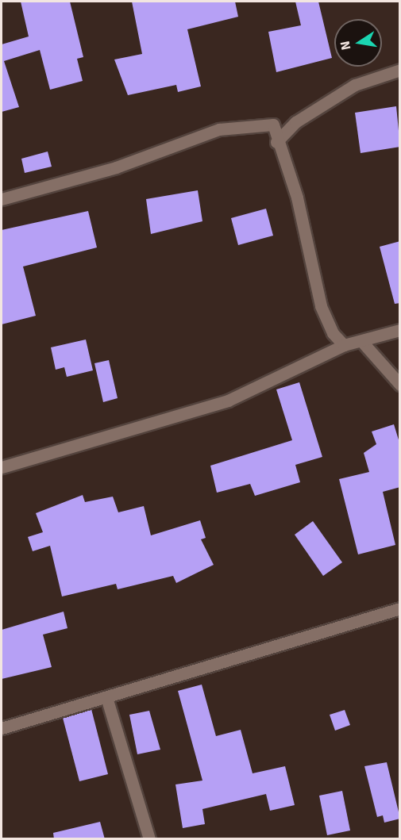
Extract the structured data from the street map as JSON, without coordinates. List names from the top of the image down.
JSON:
{
  "north": "left"
}
